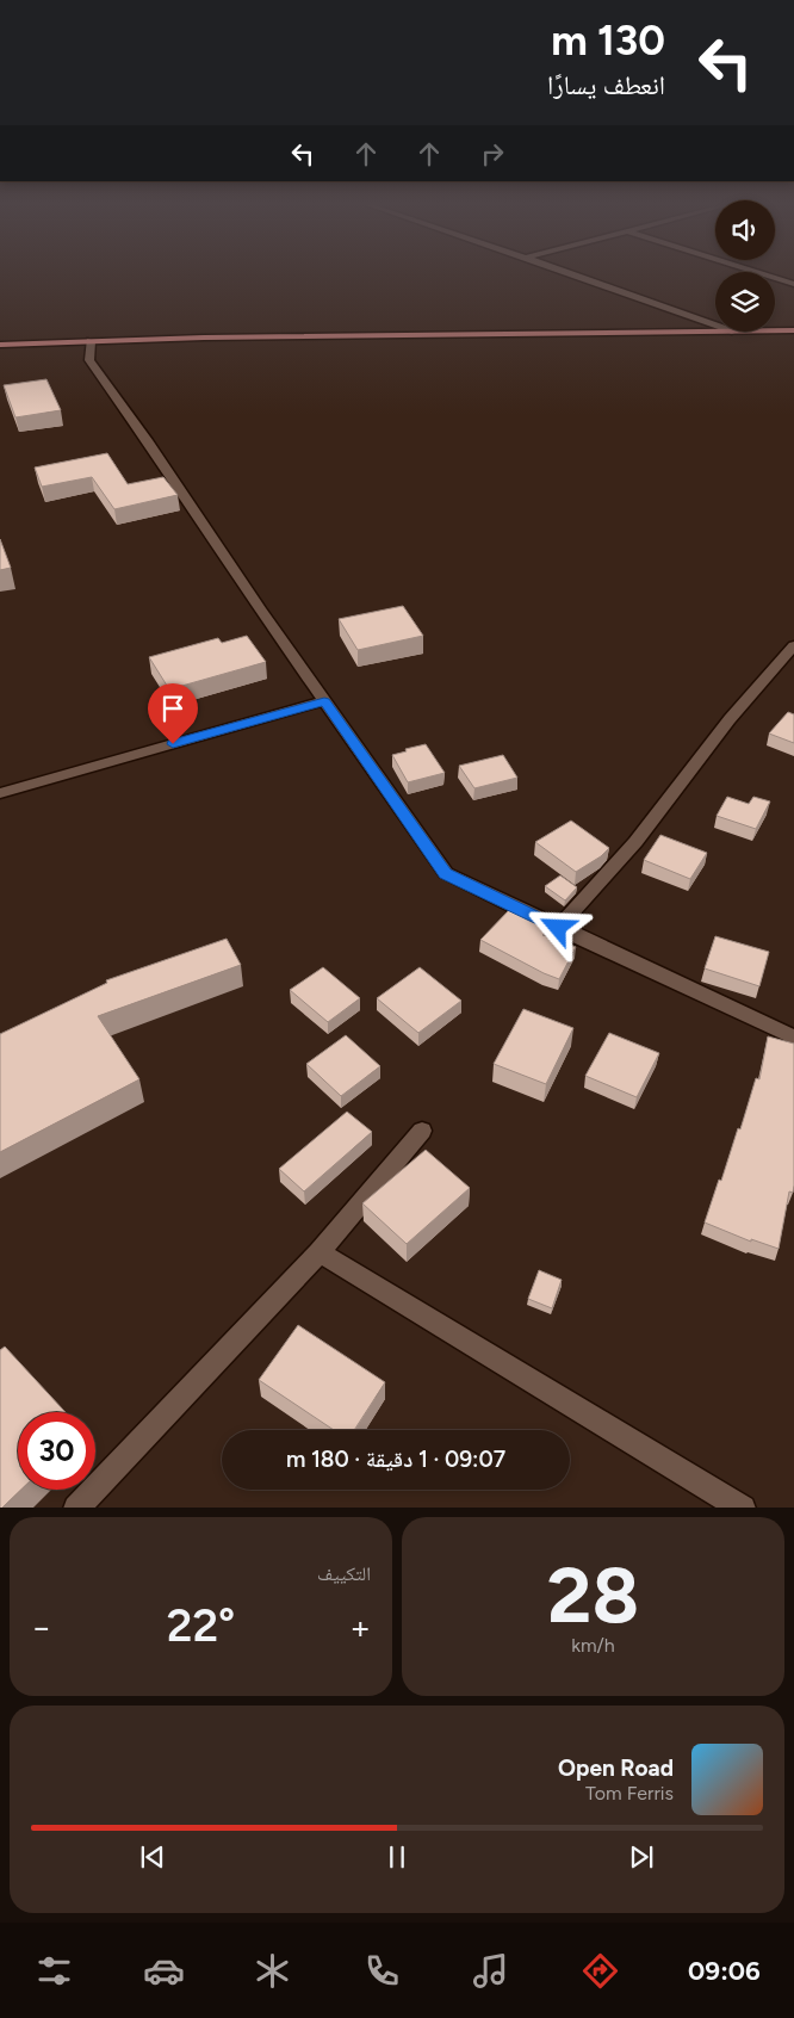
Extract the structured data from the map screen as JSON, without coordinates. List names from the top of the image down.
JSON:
{
  "page": {
    "turn": ["130 m", "انعطف يسارًا"],
    "limit": "30",
    "trip": "09:07 · 1 دقيقة · 180 m",
    "tile": [
      ["28", "km/h"],
      "التكييف"
    ],
    "heat": ["−", "22°", "+"],
    "song": ["Open Road", "Tom Ferris"],
    "tabs": "09:06"
  }
}
